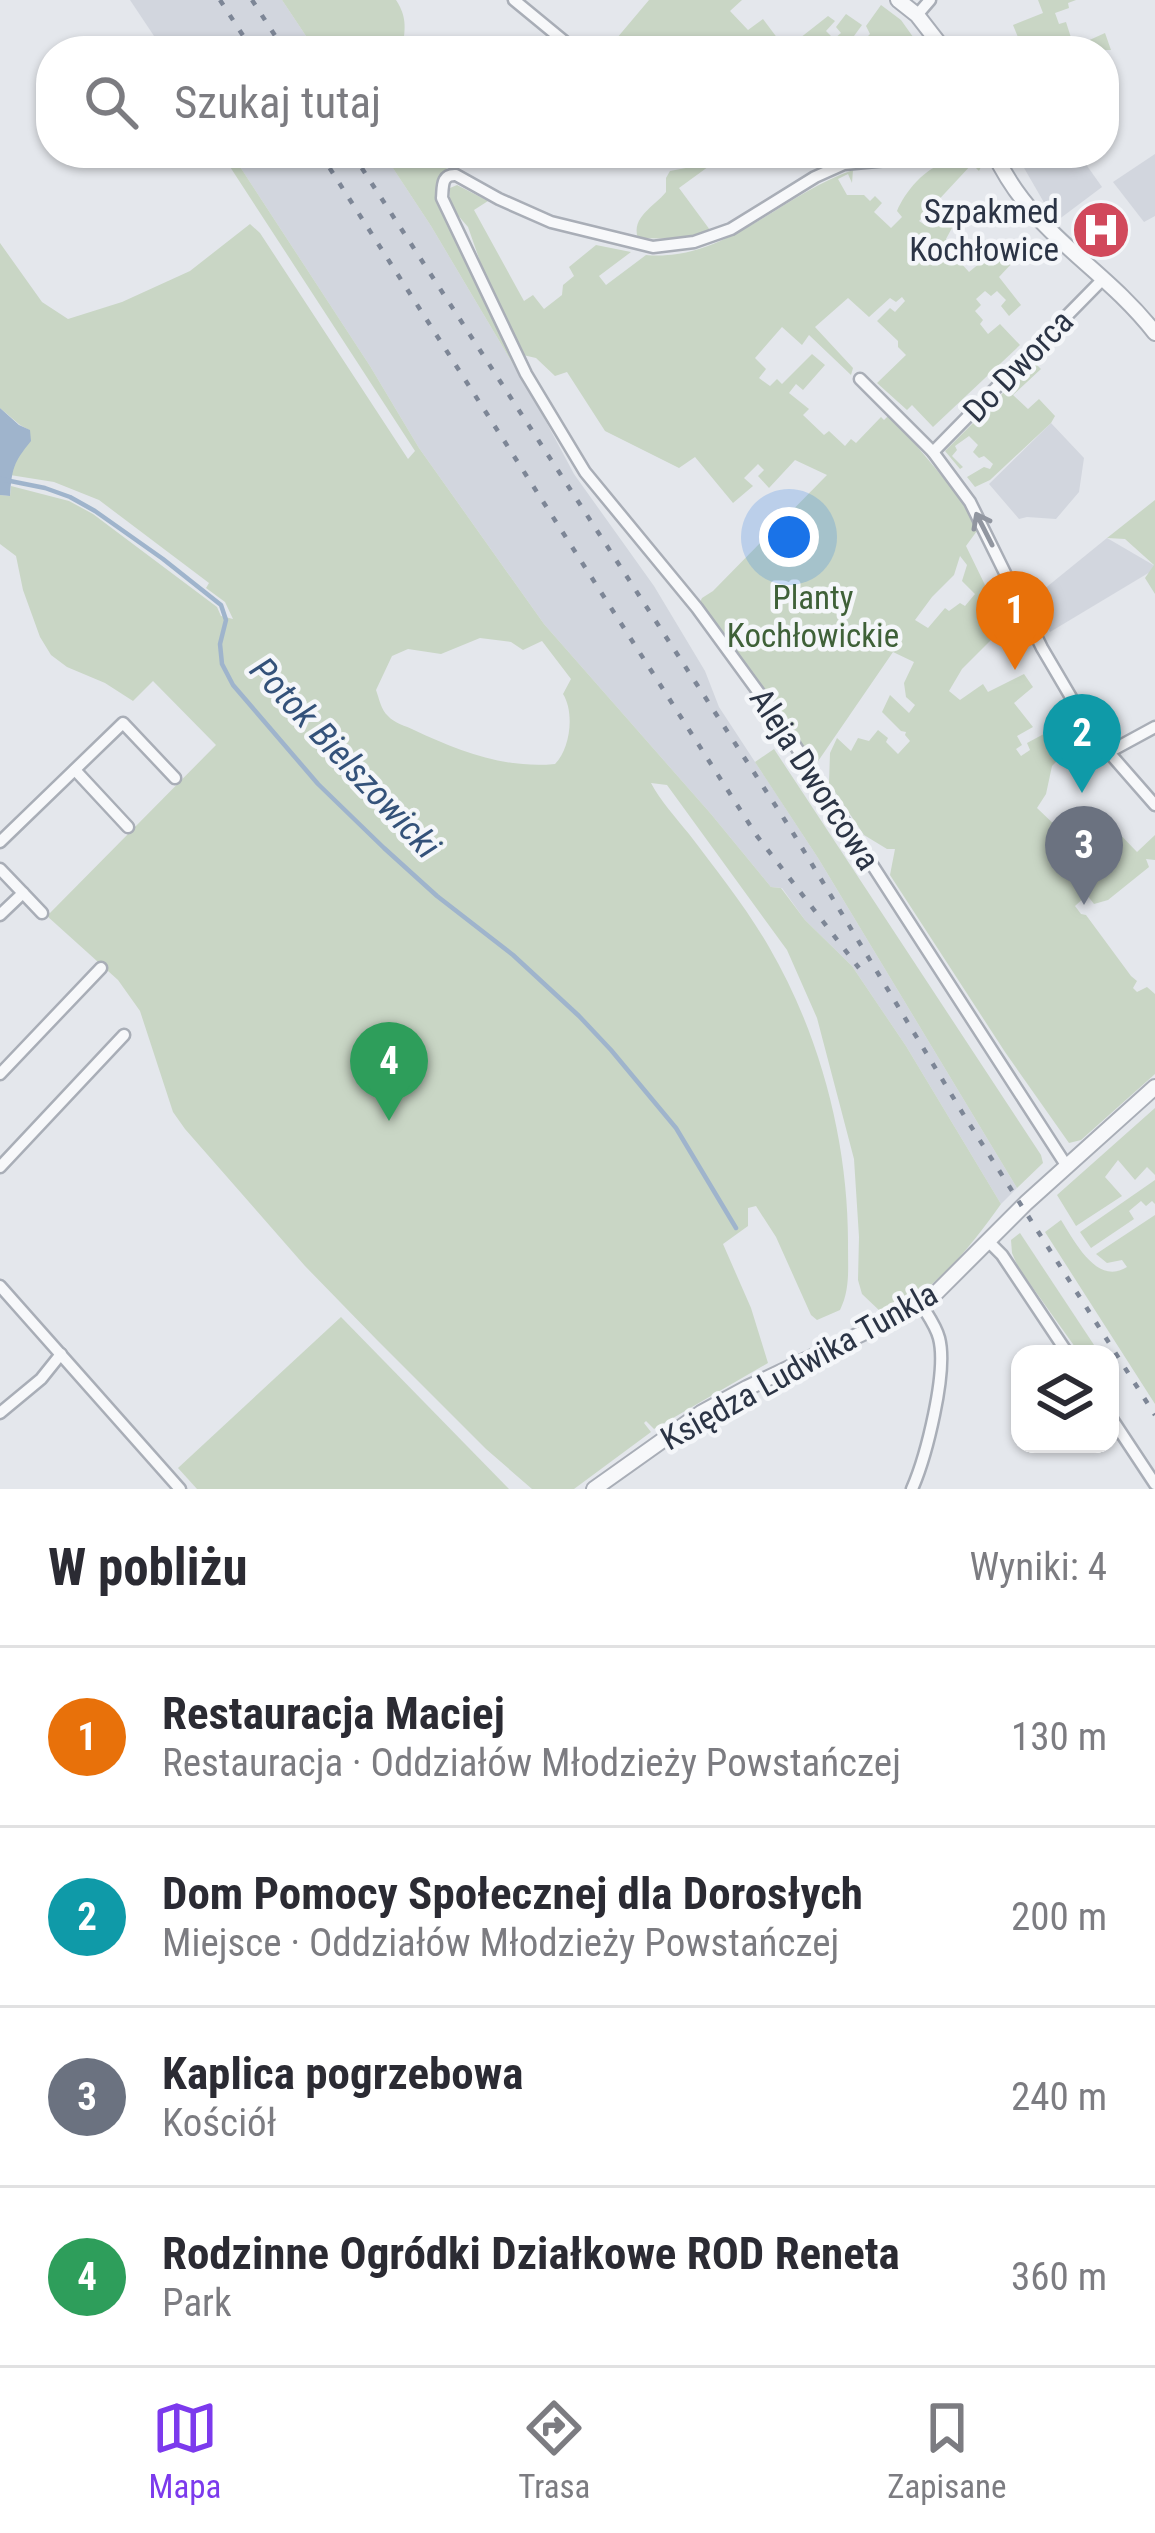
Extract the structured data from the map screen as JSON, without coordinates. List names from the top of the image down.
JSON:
{
  "streets": {
    "street": ["Do Dworca", "Aleja Dworcowa", "Księdza Ludwika Tunkla"]
  },
  "crossings": [
    ["Aleja Dworcowa", "Księdza Ludwika Tunkla"]
  ],
  "water": ["Potok Bielszowicki"],
  "parks": ["Planty Kochłowickie"],
  "places": {
    "hospital": ["Szpakmed Kochłowice"]
  },
  "page": {
    "search": "Szukaj tutaj",
    "pins": [
      "1",
      "2",
      "3",
      "4"
    ],
    "heading": ["W pobliżu", "Wyniki: 4"],
    "list": [
      {
        "mark": "1",
        "name": "Restauracja Maciej",
        "note": "Restauracja · Oddziałów Młodzieży Powstańczej",
        "value": "130 m"
      },
      {
        "mark": "2",
        "name": "Dom Pomocy Społecznej dla Dorosłych",
        "note": "Miejsce · Oddziałów Młodzieży Powstańczej",
        "value": "200 m"
      },
      {
        "mark": "3",
        "name": "Kaplica pogrzebowa",
        "note": "Kościół",
        "value": "240 m"
      },
      {
        "mark": "4",
        "name": "Rodzinne Ogródki Działkowe ROD Reneta",
        "note": "Park",
        "value": "360 m"
      }
    ],
    "nav": ["Mapa", "Trasa", "Zapisane"]
  }
}
